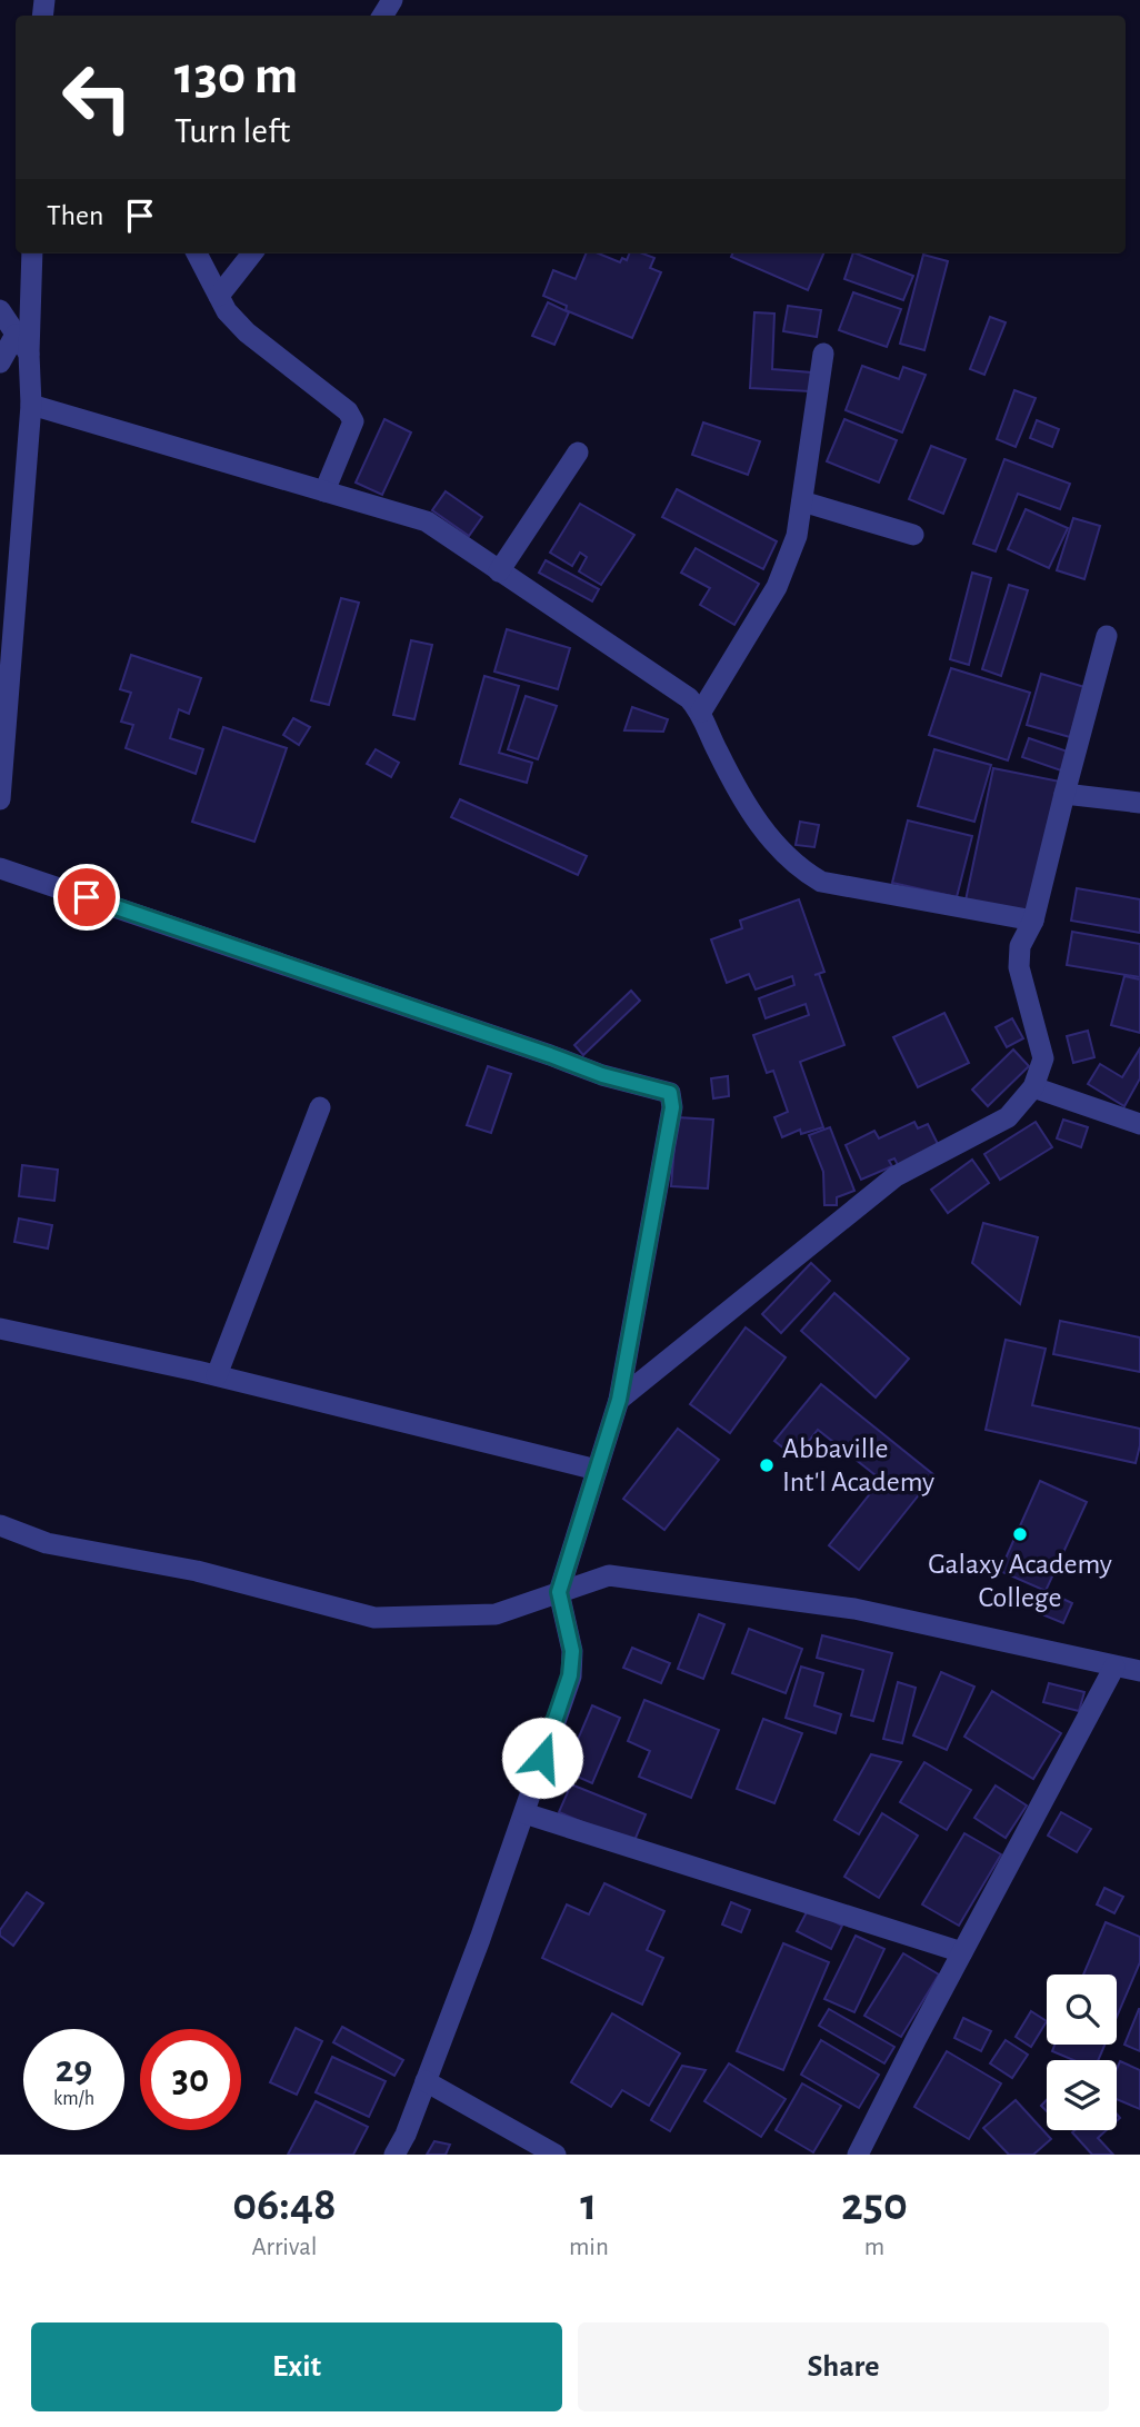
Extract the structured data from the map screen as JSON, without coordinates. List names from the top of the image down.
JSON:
{
  "places": ["Abbaville Int'l Academy", "Galaxy Academy College"],
  "page": {
    "turn": ["130 m", "Turn left"],
    "then": "Then",
    "speed": "29 km/h",
    "limit": "30",
    "eta": [
      "06:48",
      "Arrival",
      "1",
      "min",
      "250",
      "m"
    ],
    "buttons": ["Exit", "Share"]
  }
}
